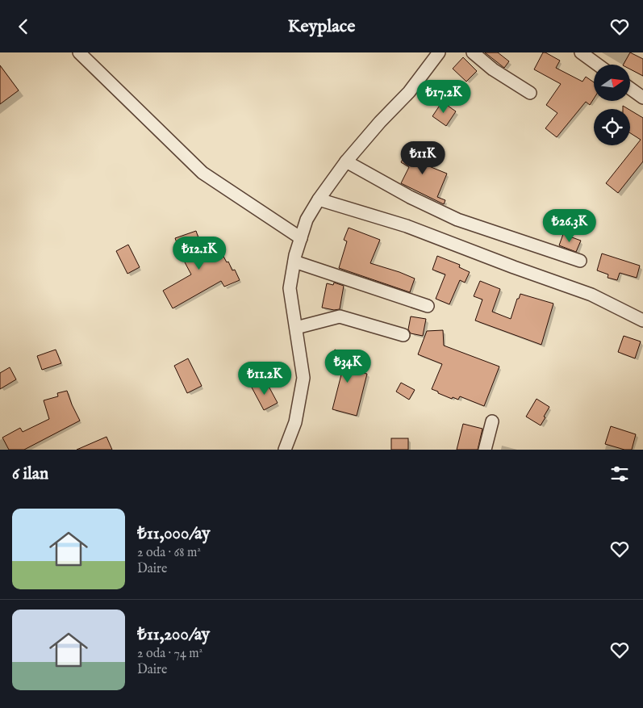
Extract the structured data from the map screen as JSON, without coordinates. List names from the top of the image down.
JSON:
{
  "north": "right",
  "page": {
    "header": "Keyplace",
    "price": [
      "₺17.2K",
      "₺11K",
      "₺26.3K",
      "₺12.1K",
      "₺34K",
      "₺11.2K"
    ],
    "heading": "6 ilan",
    "list": [
      {
        "name": "₺11,000/ay",
        "note": "2 oda · 68 m² · Daire"
      },
      {
        "name": "₺11,200/ay",
        "note": "2 oda · 74 m² · Daire"
      }
    ]
  }
}
